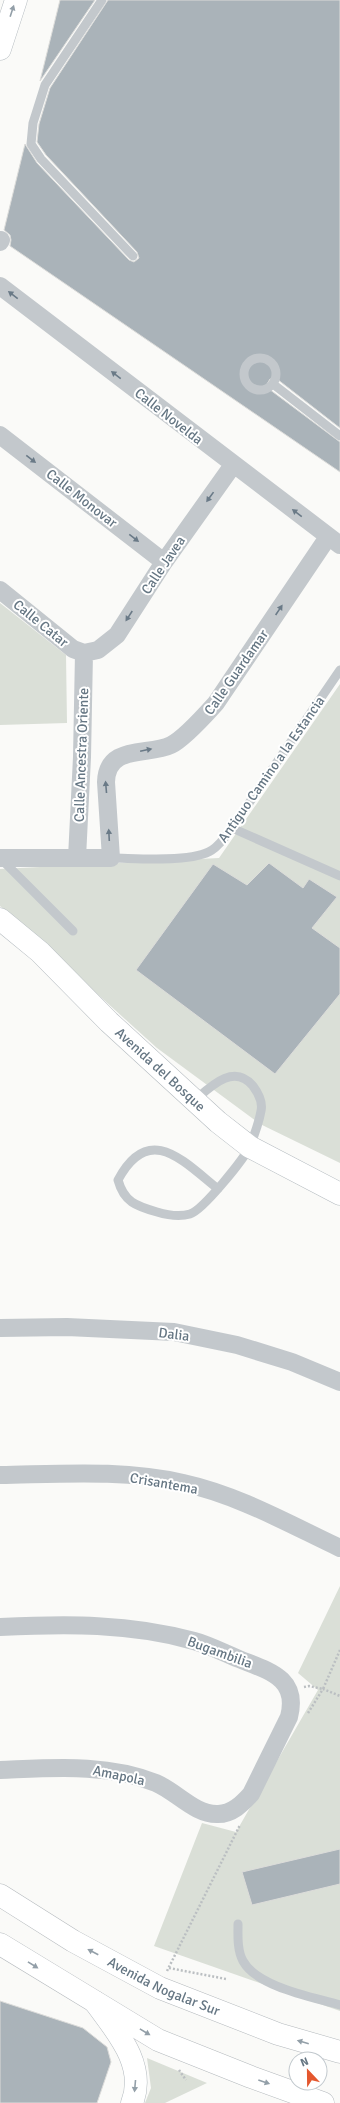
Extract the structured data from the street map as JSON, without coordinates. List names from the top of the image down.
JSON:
{
  "streets": {
    "main road": ["Avenida del Bosque", "Avenida Nogalar Sur"],
    "street": [
      "Calle Novelda",
      "Calle Monovar",
      "Calle Javea",
      "Calle Catar",
      "Calle Guardamar",
      "Calle Ancestra Oriente",
      "Antiguo Camino a la Estancia",
      "Dalia",
      "Crisantema",
      "Bugambilia",
      "Amapola"
    ]
  },
  "crossings": [
    ["Calle Novelda", "Calle Javea"],
    ["Calle Novelda", "Calle Guardamar"],
    ["Calle Monovar", "Calle Javea"],
    ["Calle Javea", "Calle Catar"],
    ["Calle Javea", "Calle Ancestra Oriente"],
    ["Calle Catar", "Calle Ancestra Oriente"],
    ["Calle Guardamar", "Calle Ancestra Oriente"],
    ["Calle Ancestra Oriente", "Antiguo Camino a la Estancia"]
  ],
  "one_way": [
    "Calle Novelda",
    "Calle Monovar",
    "Calle Javea",
    "Calle Guardamar"
  ],
  "north": "top"
}
